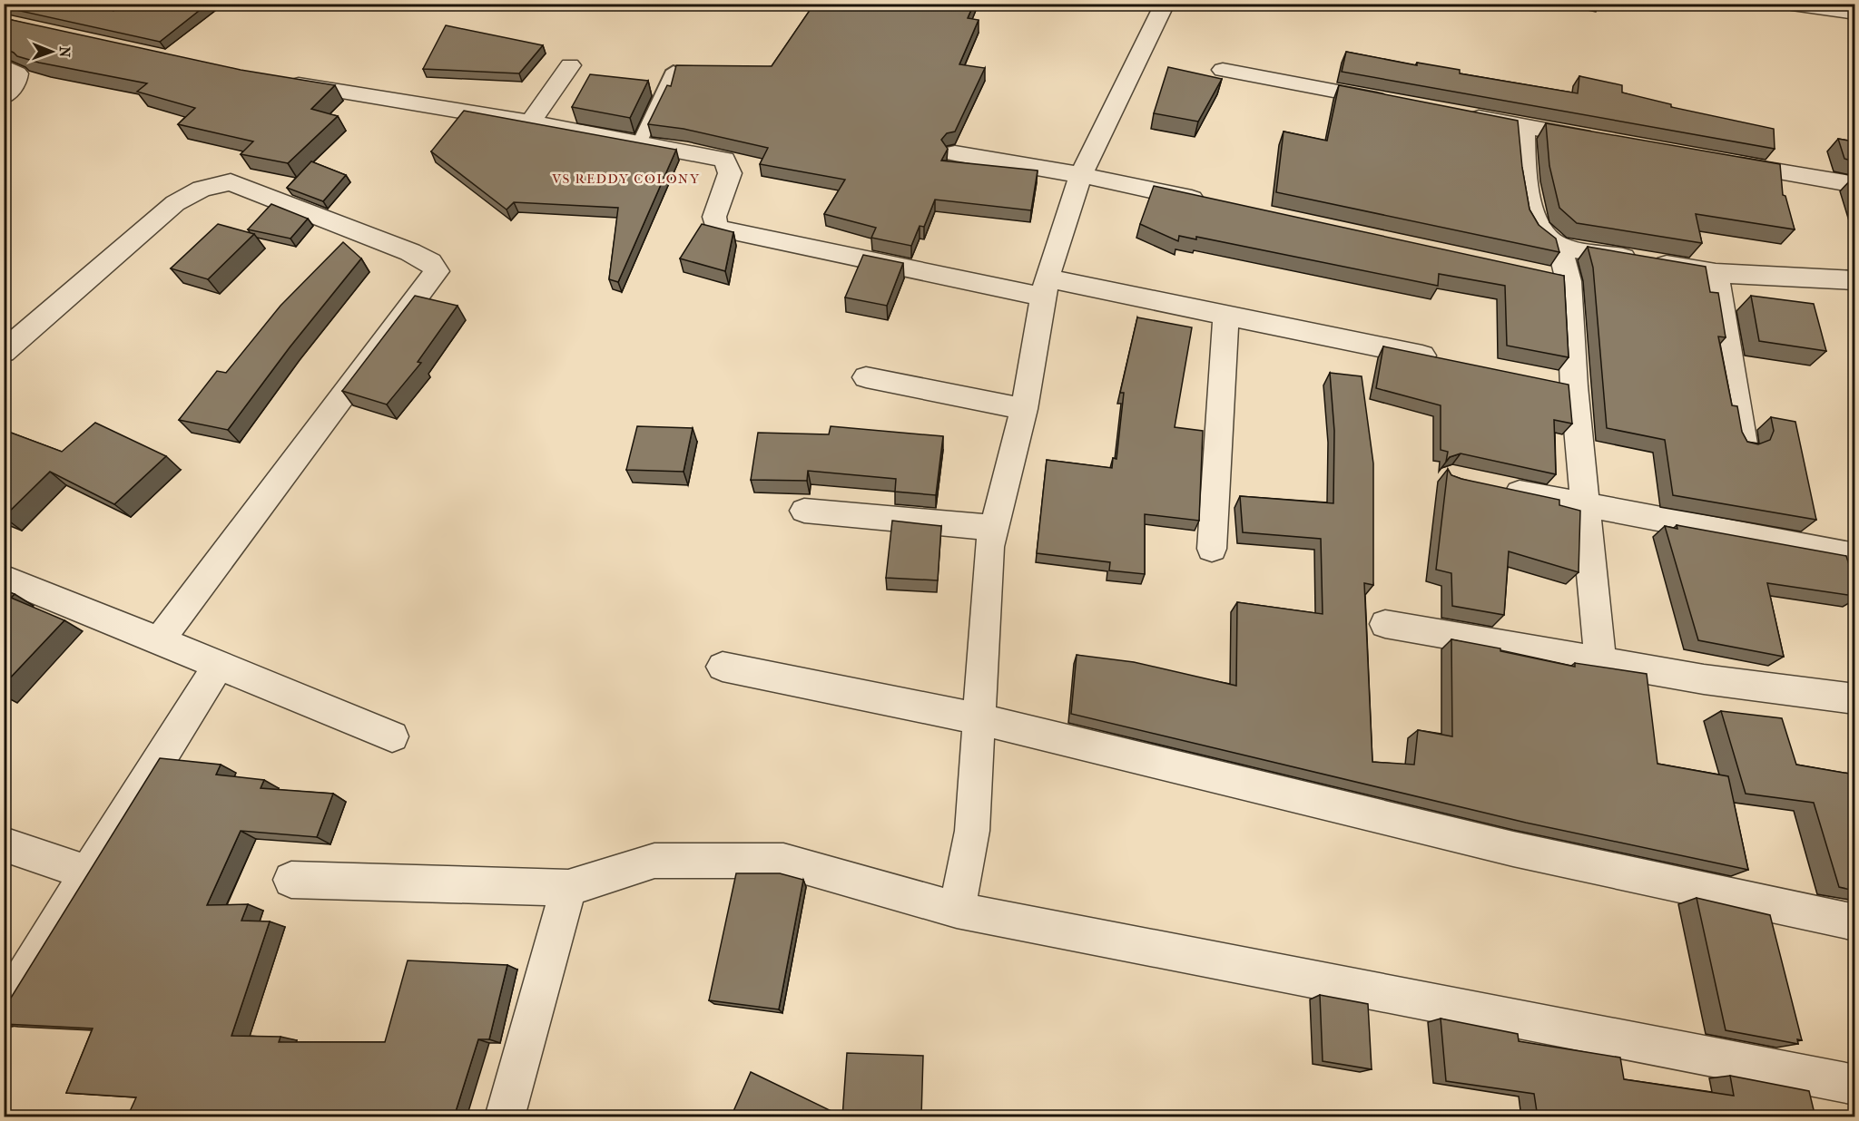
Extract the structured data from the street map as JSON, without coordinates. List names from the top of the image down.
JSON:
{
  "districts": ["VS REDDY COLONY"],
  "north": "right"
}
